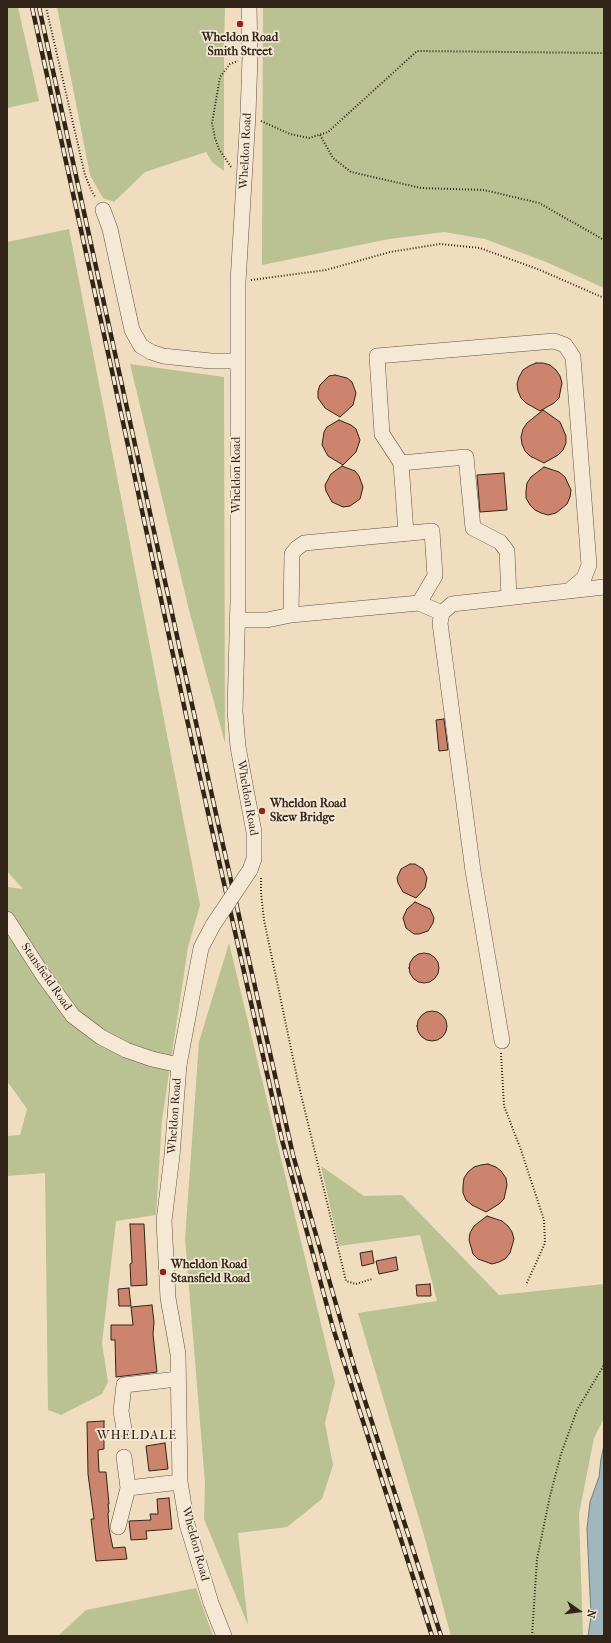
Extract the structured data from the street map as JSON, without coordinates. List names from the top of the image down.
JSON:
{
  "streets": {
    "street": ["Wheldon Road", "Stansfield Road"]
  },
  "crossings": [
    ["Wheldon Road", "Stansfield Road"]
  ],
  "districts": ["WHELDALE"],
  "places": ["Wheldon Road Smith Street", "Wheldon Road Skew Bridge", "Wheldon Road Stansfield Road"],
  "north": "right"
}
